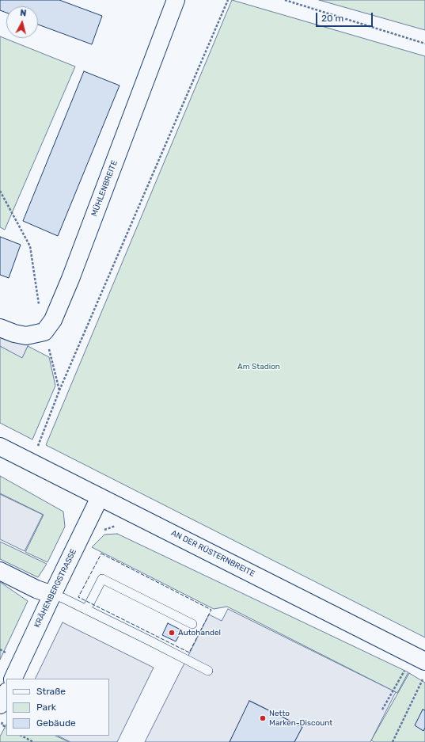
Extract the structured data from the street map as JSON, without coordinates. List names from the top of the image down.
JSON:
{
  "streets": {
    "street": ["MÜHLENBREITE", "AN DER RÜSTERNBREITE", "KRÄHENBERGSTRASSE"]
  },
  "crossings": [
    ["AN DER RÜSTERNBREITE", "KRÄHENBERGSTRASSE"]
  ],
  "parks": ["Am Stadion"],
  "places": ["Autohandel", "Netto Marken-Discount"],
  "legend": ["Straße", "Park", "Gebäude"],
  "scale_bar": "20 m",
  "north": "top"
}
